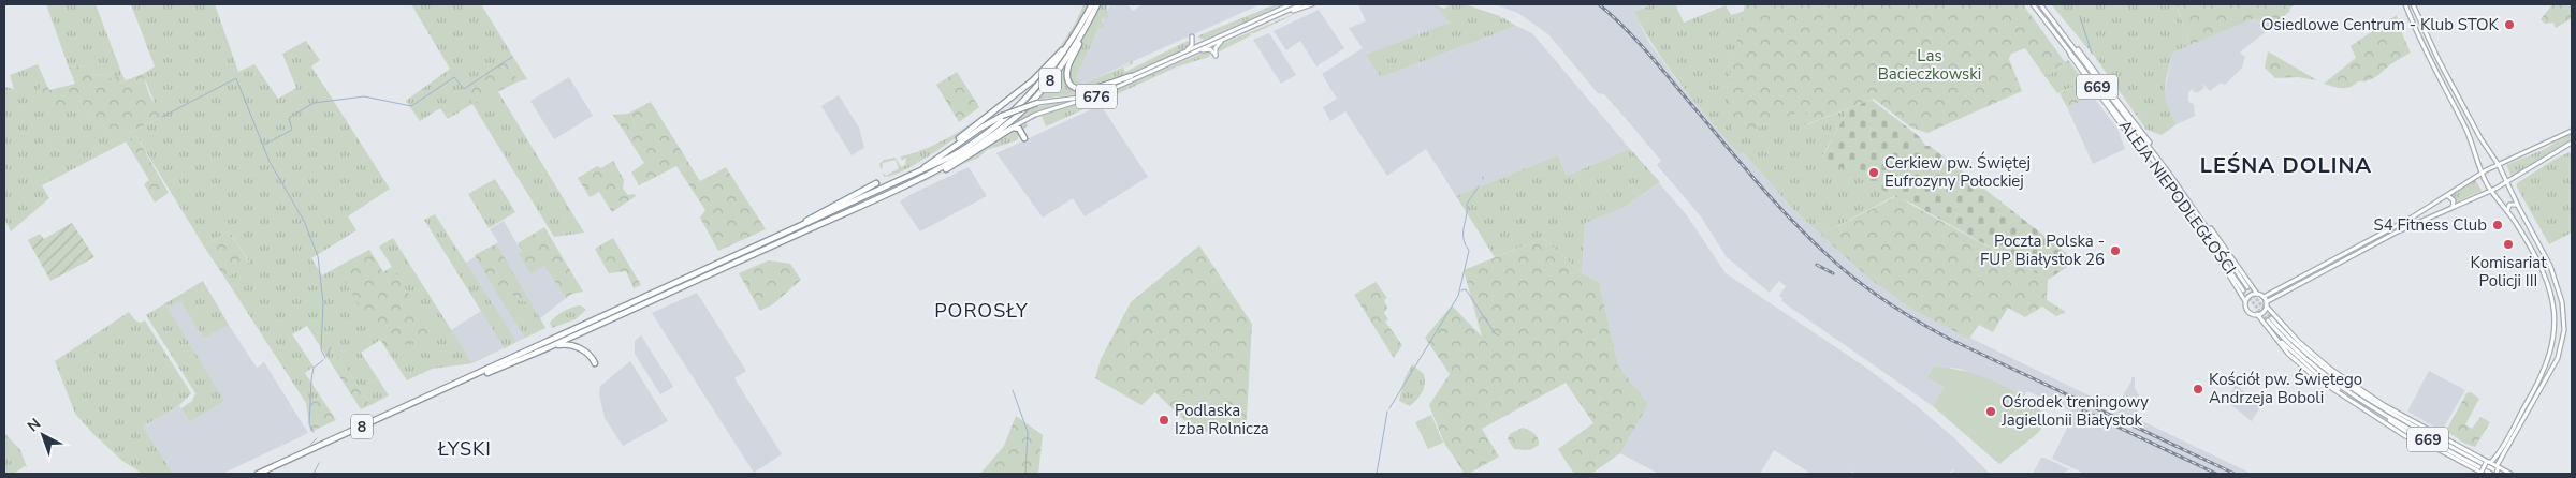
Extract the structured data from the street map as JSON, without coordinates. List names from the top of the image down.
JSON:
{
  "streets": {
    "highway": ["8"],
    "main road": ["669", "676", "ALEJA NIEPODLEGŁOŚCI"]
  },
  "districts": ["LEŚNA DOLINA", "POROSŁY", "ŁYSKI"],
  "parks": ["Las Bacieczkowski"],
  "places": [
    "Osiedlowe Centrum - Klub STOK",
    "Cerkiew pw. Świętej Eufrozyny Połockiej",
    "S4 Fitness Club",
    "Komisariat Policji III",
    "Poczta Polska - FUP Białystok 26",
    "Kościół pw. Świętego Andrzeja Boboli",
    "Ośrodek treningowy Jagiellonii Białystok",
    "Podlaska Izba Rolnicza"
  ],
  "north": "top left"
}
